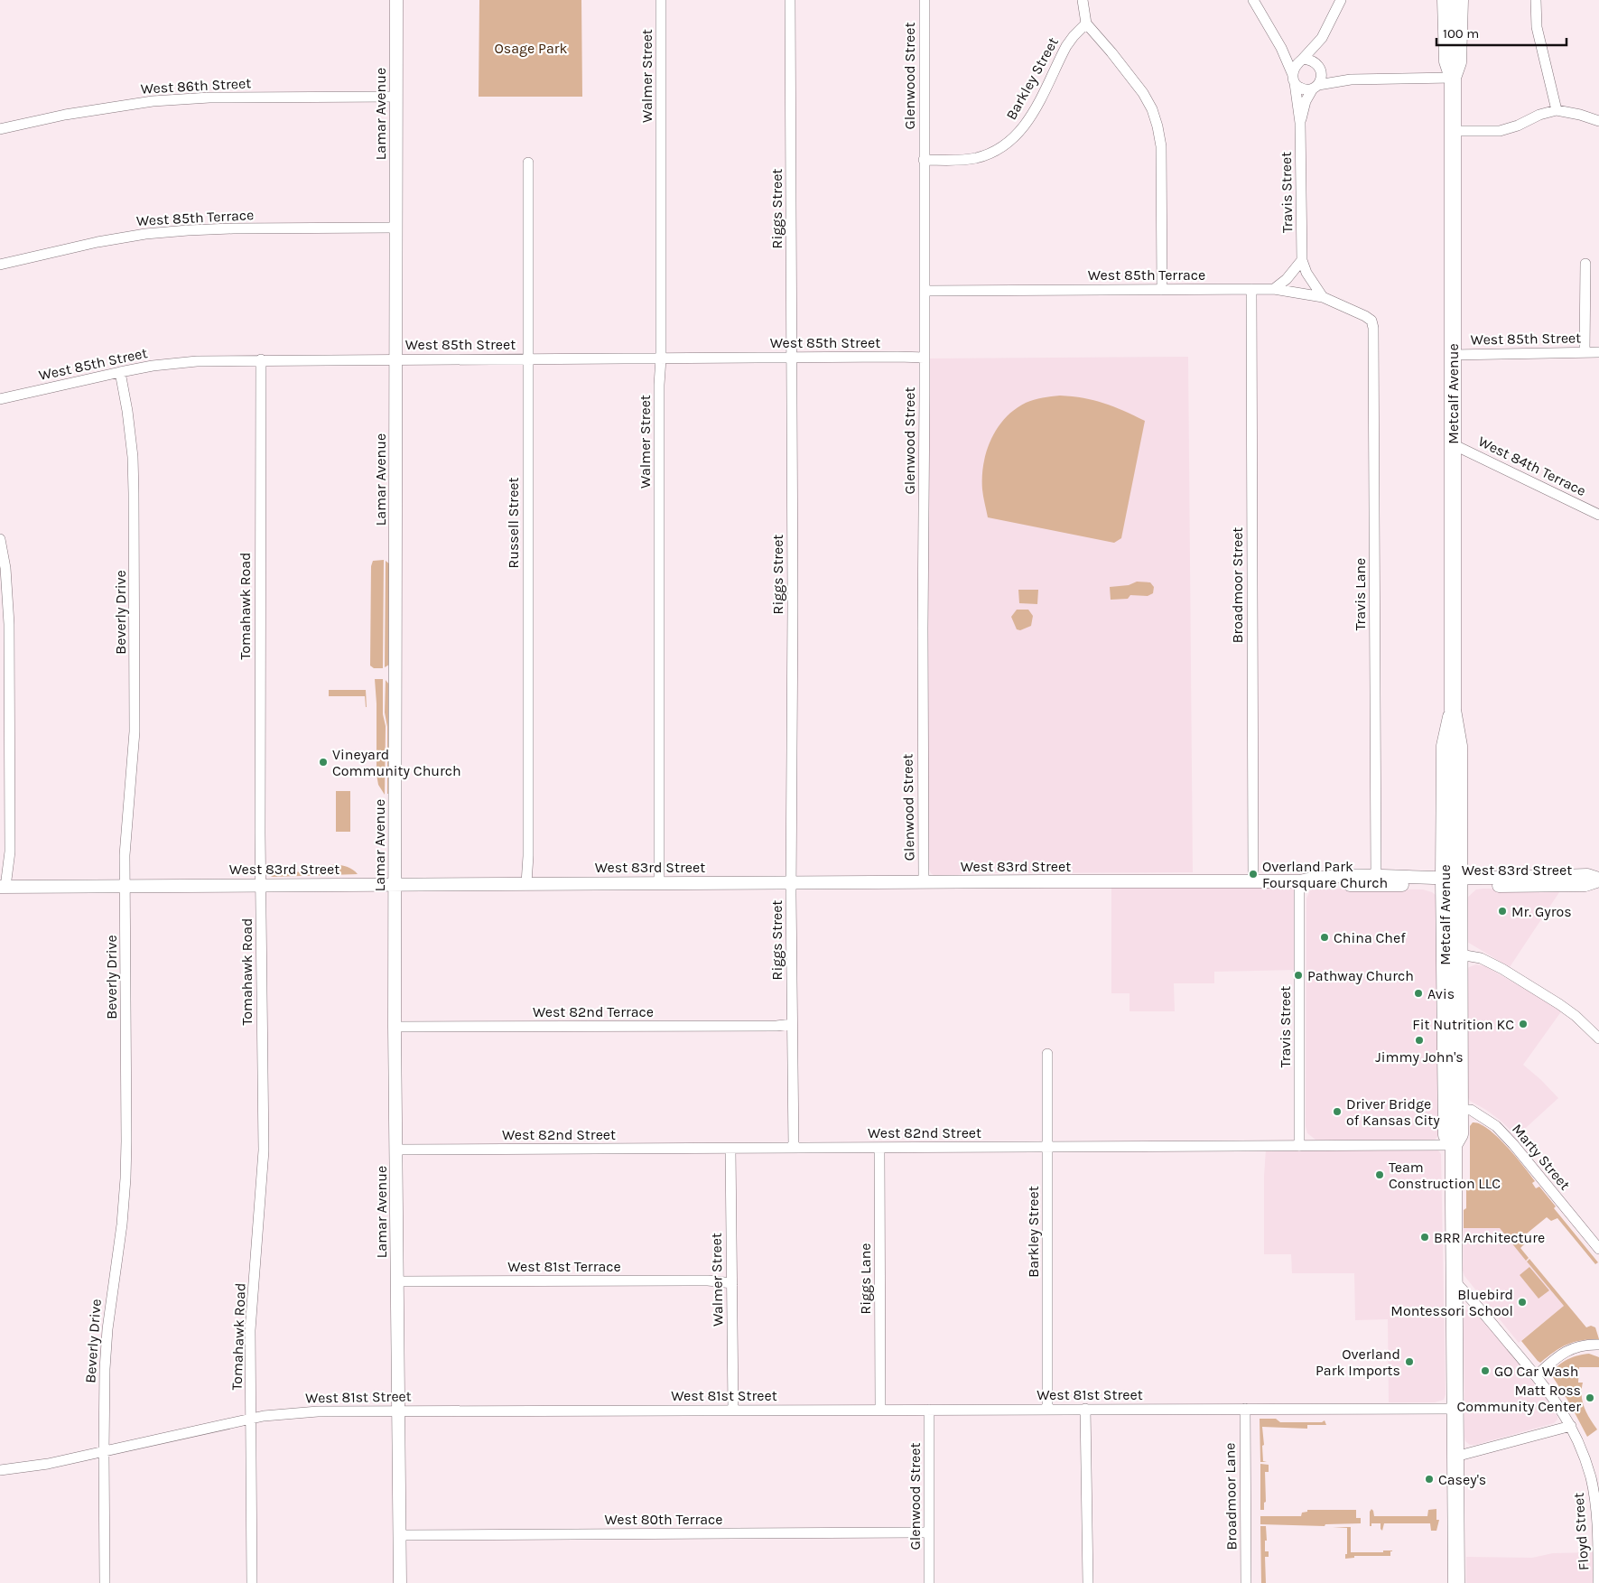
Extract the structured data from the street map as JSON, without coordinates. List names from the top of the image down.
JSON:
{
  "streets": {
    "main road": ["Metcalf Avenue"],
    "street": [
      "Walmer Street",
      "Glenwood Street",
      "Barkley Street",
      "West 86th Street",
      "Lamar Avenue",
      "Travis Street",
      "Riggs Street",
      "West 85th Terrace",
      "West 85th Street",
      "West 84th Terrace",
      "Russell Street",
      "Broadmoor Street",
      "Travis Lane",
      "Tomahawk Road",
      "Beverly Drive",
      "West 83rd Street",
      "West 82nd Terrace",
      "West 82nd Street",
      "Marty Street",
      "West 81st Terrace",
      "Riggs Lane",
      "West 81st Street",
      "Broadmoor Lane",
      "West 80th Terrace",
      "Floyd Street"
    ]
  },
  "crossings": [
    ["Walmer Street", "West 85th Street"],
    ["Walmer Street", "West 83rd Street"],
    ["Walmer Street", "West 82nd Street"],
    ["Walmer Street", "West 81st Terrace"],
    ["Walmer Street", "West 81st Street"],
    ["Glenwood Street", "Barkley Street"],
    ["Glenwood Street", "West 85th Terrace"],
    ["Glenwood Street", "West 85th Street"],
    ["Glenwood Street", "West 83rd Street"],
    ["Glenwood Street", "West 81st Street"],
    ["Glenwood Street", "West 80th Terrace"],
    ["Barkley Street", "West 82nd Street"],
    ["Barkley Street", "West 81st Street"],
    ["West 86th Street", "Lamar Avenue"],
    ["Lamar Avenue", "West 85th Terrace"],
    ["Lamar Avenue", "West 85th Street"],
    ["Lamar Avenue", "West 83rd Street"],
    ["Lamar Avenue", "West 82nd Terrace"],
    ["Lamar Avenue", "West 82nd Street"],
    ["Lamar Avenue", "West 81st Terrace"],
    ["Lamar Avenue", "West 81st Street"],
    ["Lamar Avenue", "West 80th Terrace"],
    ["Travis Street", "West 85th Terrace"],
    ["Travis Street", "West 83rd Street"],
    ["Travis Street", "West 82nd Street"],
    ["Riggs Street", "West 85th Street"],
    ["Riggs Street", "West 83rd Street"],
    ["Riggs Street", "West 82nd Terrace"],
    ["Riggs Street", "West 82nd Street"],
    ["West 85th Terrace", "Broadmoor Street"],
    ["West 85th Terrace", "Travis Lane"],
    ["West 85th Street", "Metcalf Avenue"],
    ["West 85th Street", "Russell Street"],
    ["West 85th Street", "Tomahawk Road"],
    ["West 85th Street", "Beverly Drive"],
    ["Metcalf Avenue", "West 84th Terrace"],
    ["Metcalf Avenue", "West 83rd Street"],
    ["Metcalf Avenue", "West 82nd Street"],
    ["Metcalf Avenue", "Marty Street"],
    ["Metcalf Avenue", "West 81st Street"],
    ["Metcalf Avenue", "Floyd Street"],
    ["Russell Street", "West 83rd Street"],
    ["Broadmoor Street", "West 83rd Street"],
    ["Travis Lane", "West 83rd Street"],
    ["Tomahawk Road", "West 83rd Street"],
    ["Tomahawk Road", "West 81st Street"],
    ["Beverly Drive", "West 83rd Street"],
    ["Beverly Drive", "West 81st Street"],
    ["West 82nd Street", "Riggs Lane"],
    ["Riggs Lane", "West 81st Street"],
    ["West 81st Street", "Broadmoor Lane"]
  ],
  "parks": ["Osage Park"],
  "places": [
    "Vineyard Community Church",
    "Overland Park Foursquare Church",
    "Mr. Gyros",
    "China Chef",
    "Pathway Church",
    "Avis",
    "Fit Nutrition KC",
    "Jimmy John's",
    "Driver Bridge of Kansas City",
    "Team Construction LLC",
    "BRR Architecture",
    "Bluebird Montessori School",
    "Overland Park Imports",
    "GO Car Wash",
    "Matt Ross Community Center",
    "Casey's"
  ],
  "scale_bar": "100 m"
}
